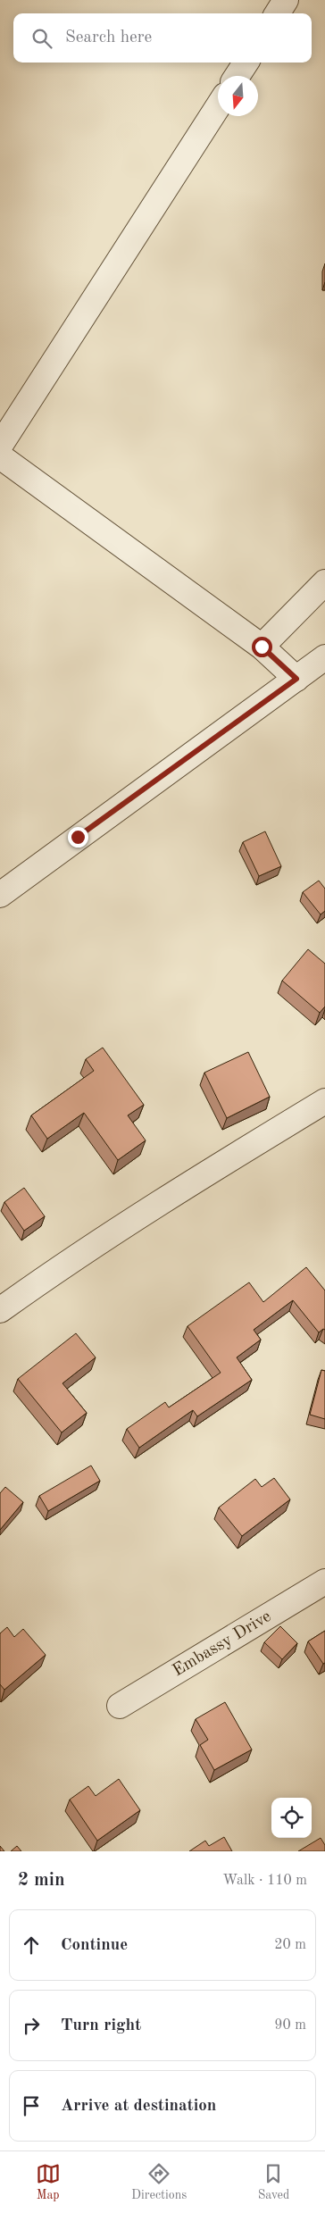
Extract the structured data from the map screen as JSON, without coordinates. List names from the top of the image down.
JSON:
{
  "streets": {
    "street": ["Embassy Drive"]
  },
  "north": "bottom",
  "page": {
    "search": "Search here",
    "heading": ["2 min", "Walk · 110 m"],
    "list": [
      ["Continue", "20 m"],
      ["Turn right", "90 m"],
      "Arrive at destination"
    ],
    "nav": ["Map", "Directions", "Saved"]
  }
}
